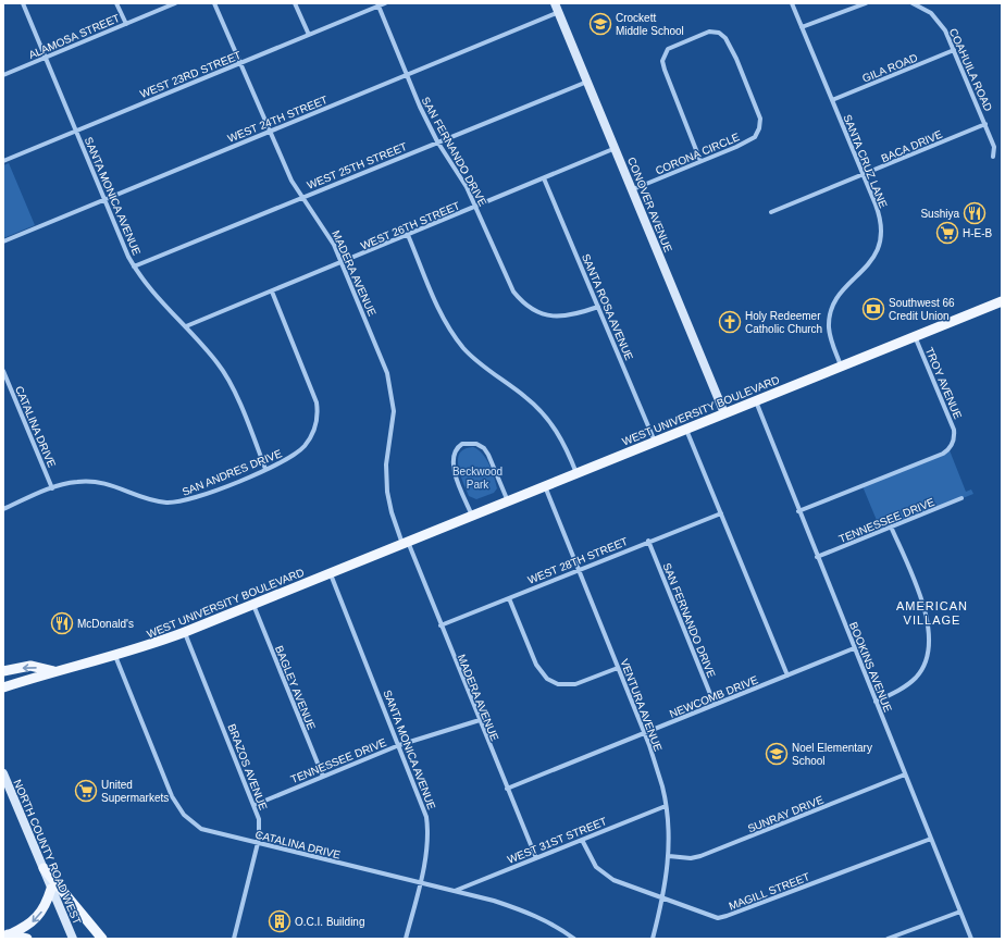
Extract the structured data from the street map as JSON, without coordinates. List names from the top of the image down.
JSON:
{
  "streets": {
    "main road": ["WEST UNIVERSITY BOULEVARD"],
    "street": [
      "ALAMOSA STREET",
      "GILA ROAD",
      "COAHUILA ROAD",
      "WEST 23RD STREET",
      "WEST 24TH STREET",
      "BACA DRIVE",
      "SAN FERNANDO DRIVE",
      "CORONA CIRCLE",
      "SANTA CRUZ LANE",
      "WEST 25TH STREET",
      "SANTA MONICA AVENUE",
      "CONOVER AVENUE",
      "WEST 26TH STREET",
      "MADERA AVENUE",
      "SANTA ROSA AVENUE",
      "TROY AVENUE",
      "CATALINA DRIVE",
      "SAN ANDRES DRIVE",
      "TENNESSEE DRIVE",
      "WEST 28TH STREET",
      "BOOKINS AVENUE",
      "BAGLEY AVENUE",
      "NEWCOMB DRIVE",
      "VENTURA AVENUE",
      "BRAZOS AVENUE",
      "SUNRAY DRIVE",
      "WEST 31ST STREET",
      "NORTH COUNTY ROAD WEST",
      "MAGILL STREET"
    ]
  },
  "crossings": [
    ["ALAMOSA STREET", "SANTA MONICA AVENUE"],
    ["GILA ROAD", "COAHUILA ROAD"],
    ["GILA ROAD", "SANTA CRUZ LANE"],
    ["COAHUILA ROAD", "BACA DRIVE"],
    ["WEST 23RD STREET", "SAN FERNANDO DRIVE"],
    ["WEST 23RD STREET", "SANTA MONICA AVENUE"],
    ["WEST 23RD STREET", "MADERA AVENUE"],
    ["WEST 24TH STREET", "SAN FERNANDO DRIVE"],
    ["WEST 24TH STREET", "SANTA MONICA AVENUE"],
    ["WEST 24TH STREET", "CONOVER AVENUE"],
    ["WEST 24TH STREET", "MADERA AVENUE"],
    ["BACA DRIVE", "SANTA CRUZ LANE"],
    ["SAN FERNANDO DRIVE", "WEST 25TH STREET"],
    ["SAN FERNANDO DRIVE", "WEST 26TH STREET"],
    ["SAN FERNANDO DRIVE", "SANTA ROSA AVENUE"],
    ["SAN FERNANDO DRIVE", "WEST 28TH STREET"],
    ["SAN FERNANDO DRIVE", "NEWCOMB DRIVE"],
    ["CORONA CIRCLE", "CONOVER AVENUE"],
    ["SANTA CRUZ LANE", "WEST UNIVERSITY BOULEVARD"],
    ["WEST 25TH STREET", "SANTA MONICA AVENUE"],
    ["WEST 25TH STREET", "CONOVER AVENUE"],
    ["WEST 25TH STREET", "MADERA AVENUE"],
    ["SANTA MONICA AVENUE", "WEST 26TH STREET"],
    ["SANTA MONICA AVENUE", "WEST UNIVERSITY BOULEVARD"],
    ["SANTA MONICA AVENUE", "CATALINA DRIVE"],
    ["SANTA MONICA AVENUE", "SAN ANDRES DRIVE"],
    ["SANTA MONICA AVENUE", "TENNESSEE DRIVE"],
    ["CONOVER AVENUE", "WEST 26TH STREET"],
    ["CONOVER AVENUE", "WEST UNIVERSITY BOULEVARD"],
    ["WEST 26TH STREET", "MADERA AVENUE"],
    ["WEST 26TH STREET", "SANTA ROSA AVENUE"],
    ["WEST 26TH STREET", "SAN ANDRES DRIVE"],
    ["MADERA AVENUE", "WEST UNIVERSITY BOULEVARD"],
    ["MADERA AVENUE", "TENNESSEE DRIVE"],
    ["MADERA AVENUE", "WEST 28TH STREET"],
    ["MADERA AVENUE", "NEWCOMB DRIVE"],
    ["MADERA AVENUE", "WEST 31ST STREET"],
    ["SANTA ROSA AVENUE", "WEST UNIVERSITY BOULEVARD"],
    ["TROY AVENUE", "WEST UNIVERSITY BOULEVARD"],
    ["TROY AVENUE", "BOOKINS AVENUE"],
    ["WEST UNIVERSITY BOULEVARD", "CATALINA DRIVE"],
    ["WEST UNIVERSITY BOULEVARD", "BOOKINS AVENUE"],
    ["WEST UNIVERSITY BOULEVARD", "BAGLEY AVENUE"],
    ["WEST UNIVERSITY BOULEVARD", "VENTURA AVENUE"],
    ["WEST UNIVERSITY BOULEVARD", "BRAZOS AVENUE"],
    ["CATALINA DRIVE", "SAN ANDRES DRIVE"],
    ["CATALINA DRIVE", "BRAZOS AVENUE"],
    ["CATALINA DRIVE", "WEST 31ST STREET"],
    ["TENNESSEE DRIVE", "BOOKINS AVENUE"],
    ["TENNESSEE DRIVE", "BAGLEY AVENUE"],
    ["TENNESSEE DRIVE", "BRAZOS AVENUE"],
    ["WEST 28TH STREET", "VENTURA AVENUE"],
    ["BOOKINS AVENUE", "NEWCOMB DRIVE"],
    ["BOOKINS AVENUE", "SUNRAY DRIVE"],
    ["BOOKINS AVENUE", "MAGILL STREET"],
    ["NEWCOMB DRIVE", "VENTURA AVENUE"],
    ["VENTURA AVENUE", "SUNRAY DRIVE"],
    ["VENTURA AVENUE", "WEST 31ST STREET"],
    ["VENTURA AVENUE", "MAGILL STREET"],
    ["WEST 31ST STREET", "MAGILL STREET"]
  ],
  "districts": ["AMERICAN VILLAGE"],
  "parks": ["Beckwood Park"],
  "places": {
    "school or university": ["Crockett Middle School", "Noel Elementary School"],
    "restaurant": ["Sushiya", "McDonald's"],
    "supermarket": ["H-E-B", "United Supermarkets"],
    "bank": ["Southwest 66 Credit Union"],
    "church": ["Holy Redeemer Catholic Church"],
    "building": ["O.C.I. Building"]
  }
}
